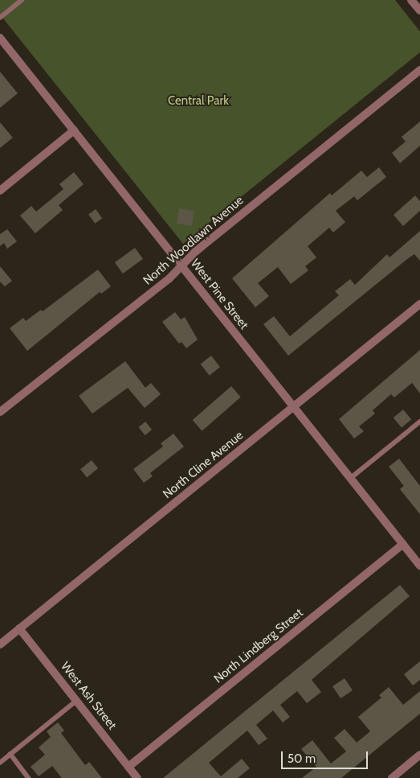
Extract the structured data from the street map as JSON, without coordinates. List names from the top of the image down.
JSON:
{
  "streets": {
    "street": [
      "North Woodlawn Avenue",
      "West Pine Street",
      "North Cline Avenue",
      "North Lindberg Street",
      "West Ash Street"
    ]
  },
  "crossings": [
    ["North Woodlawn Avenue", "West Pine Street"],
    ["West Pine Street", "North Cline Avenue"],
    ["West Pine Street", "North Lindberg Street"],
    ["North Cline Avenue", "West Ash Street"],
    ["North Lindberg Street", "West Ash Street"]
  ],
  "parks": ["Central Park"],
  "scale_bar": "50 m"
}
